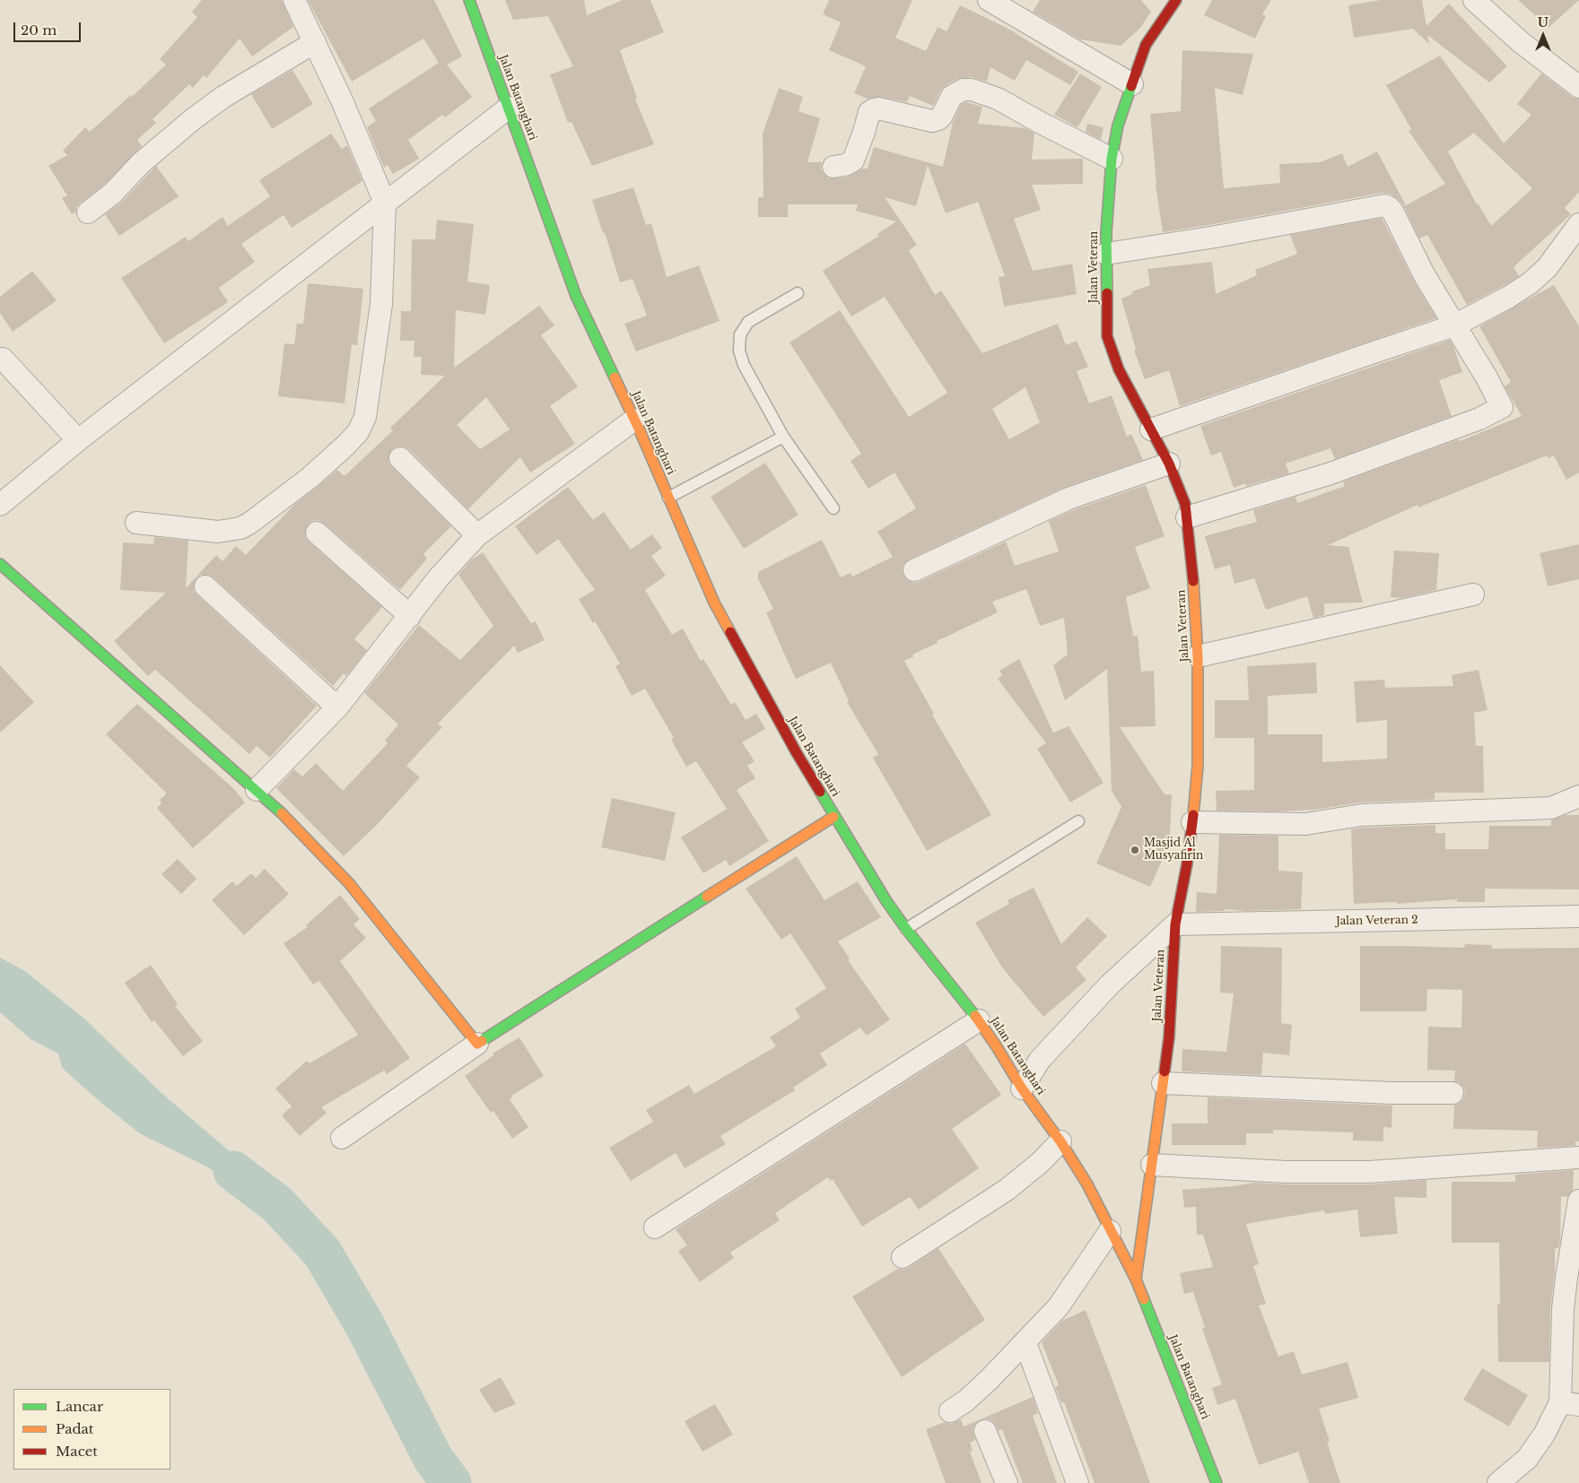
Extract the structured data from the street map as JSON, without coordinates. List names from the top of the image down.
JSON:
{
  "streets": {
    "street": ["Jalan Batanghari", "Jalan Veteran", "Jalan Veteran 2"]
  },
  "crossings": [
    ["Jalan Batanghari", "Jalan Veteran"],
    ["Jalan Veteran", "Jalan Veteran 2"]
  ],
  "places": ["Masjid Al Musyafirin"],
  "legend": ["Lancar", "Padat", "Macet"],
  "scale_bar": "20 m",
  "north": "top"
}
